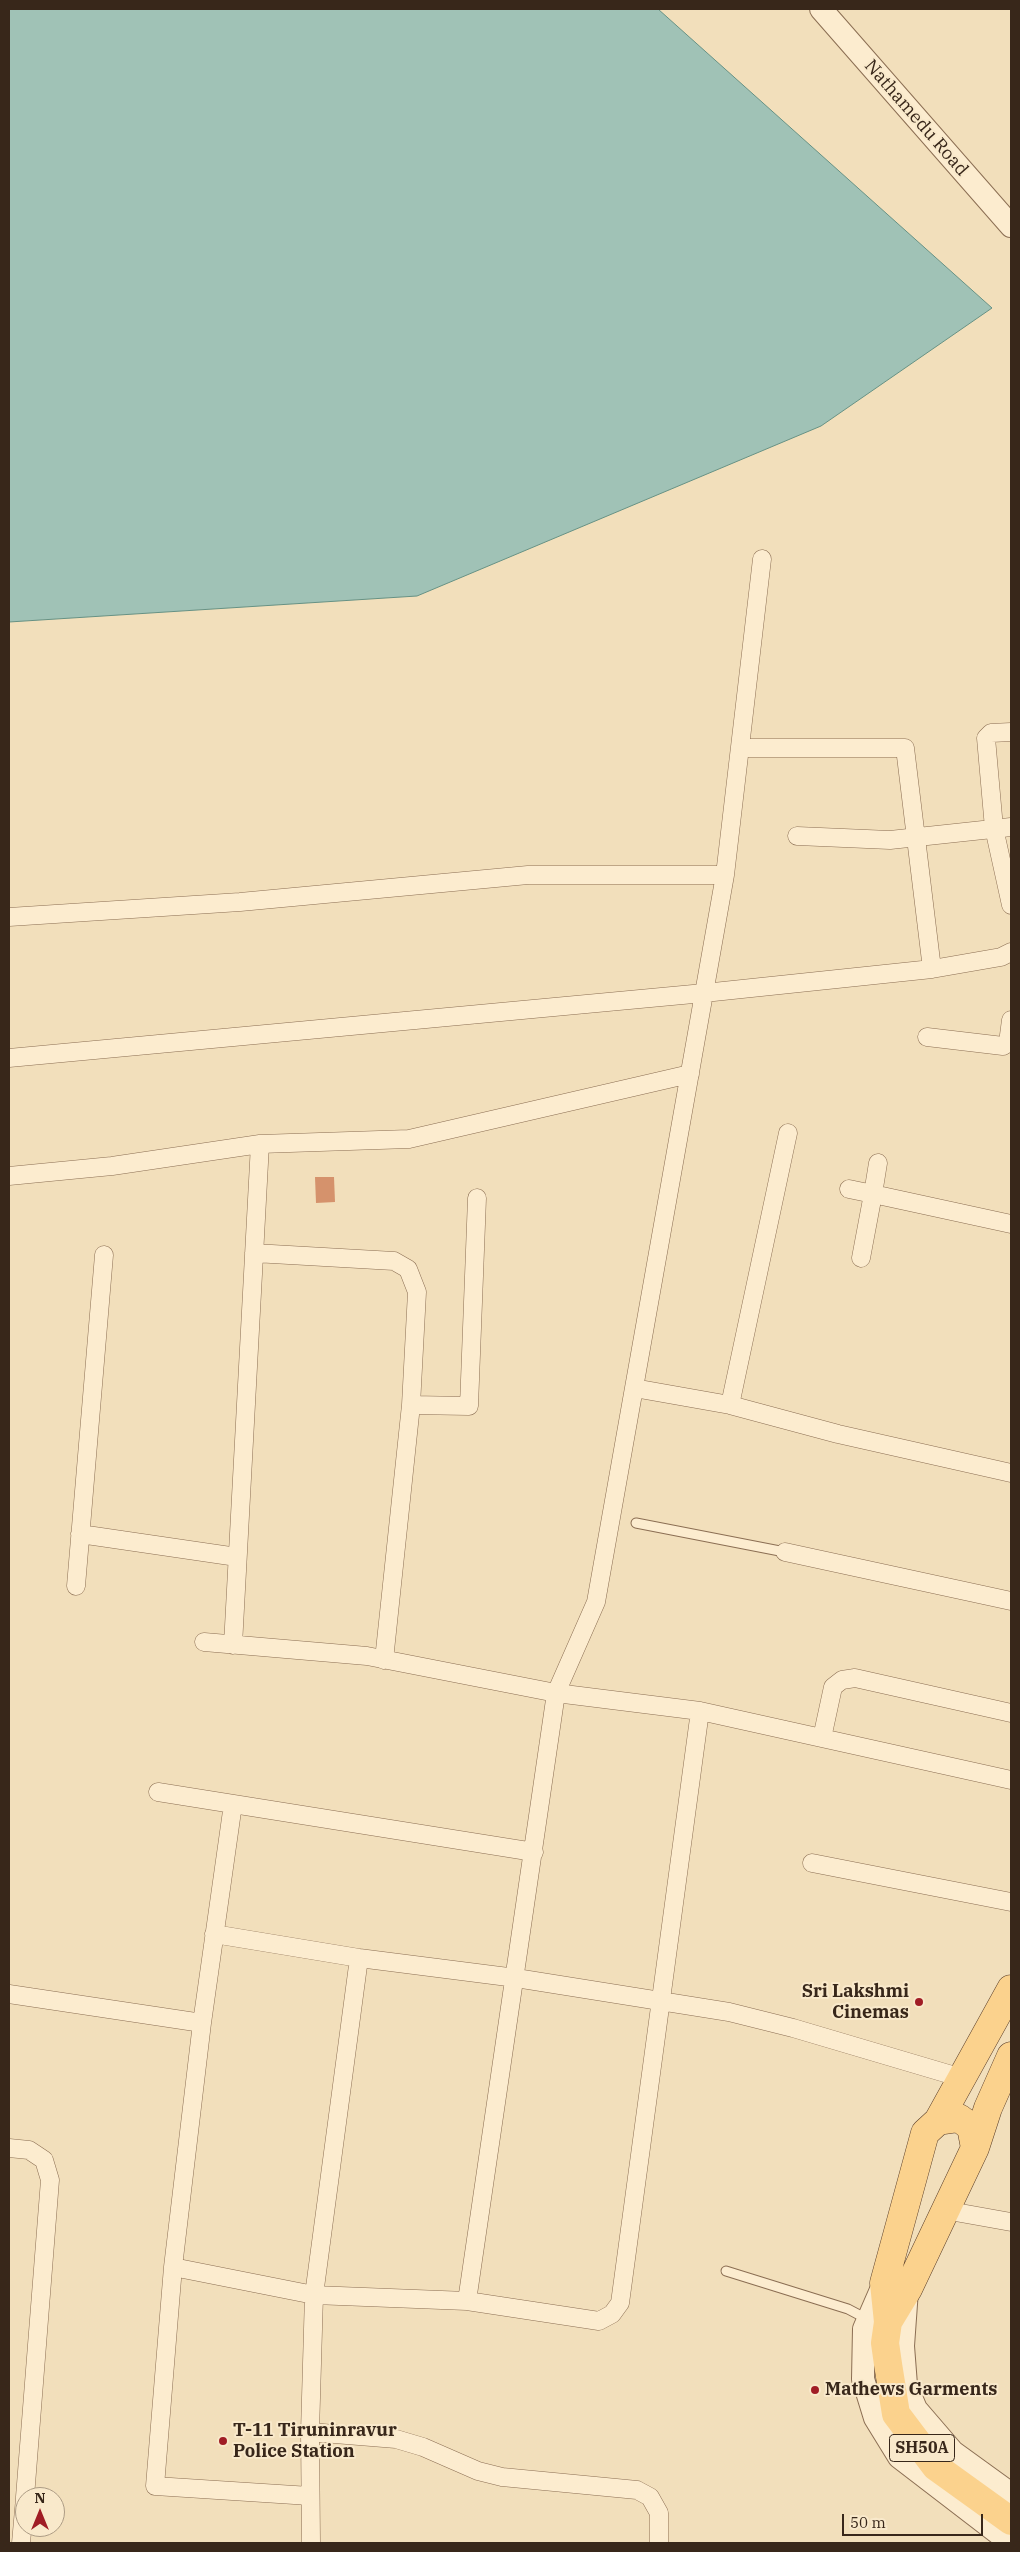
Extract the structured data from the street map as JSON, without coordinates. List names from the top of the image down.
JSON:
{
  "streets": {
    "main road": ["SH50A"],
    "street": ["Nathamedu Road"]
  },
  "places": ["Sri Lakshmi Cinemas", "Mathews Garments", "T-11 Tiruninravur Police Station"],
  "scale_bar": "50 m",
  "north": "top"
}
